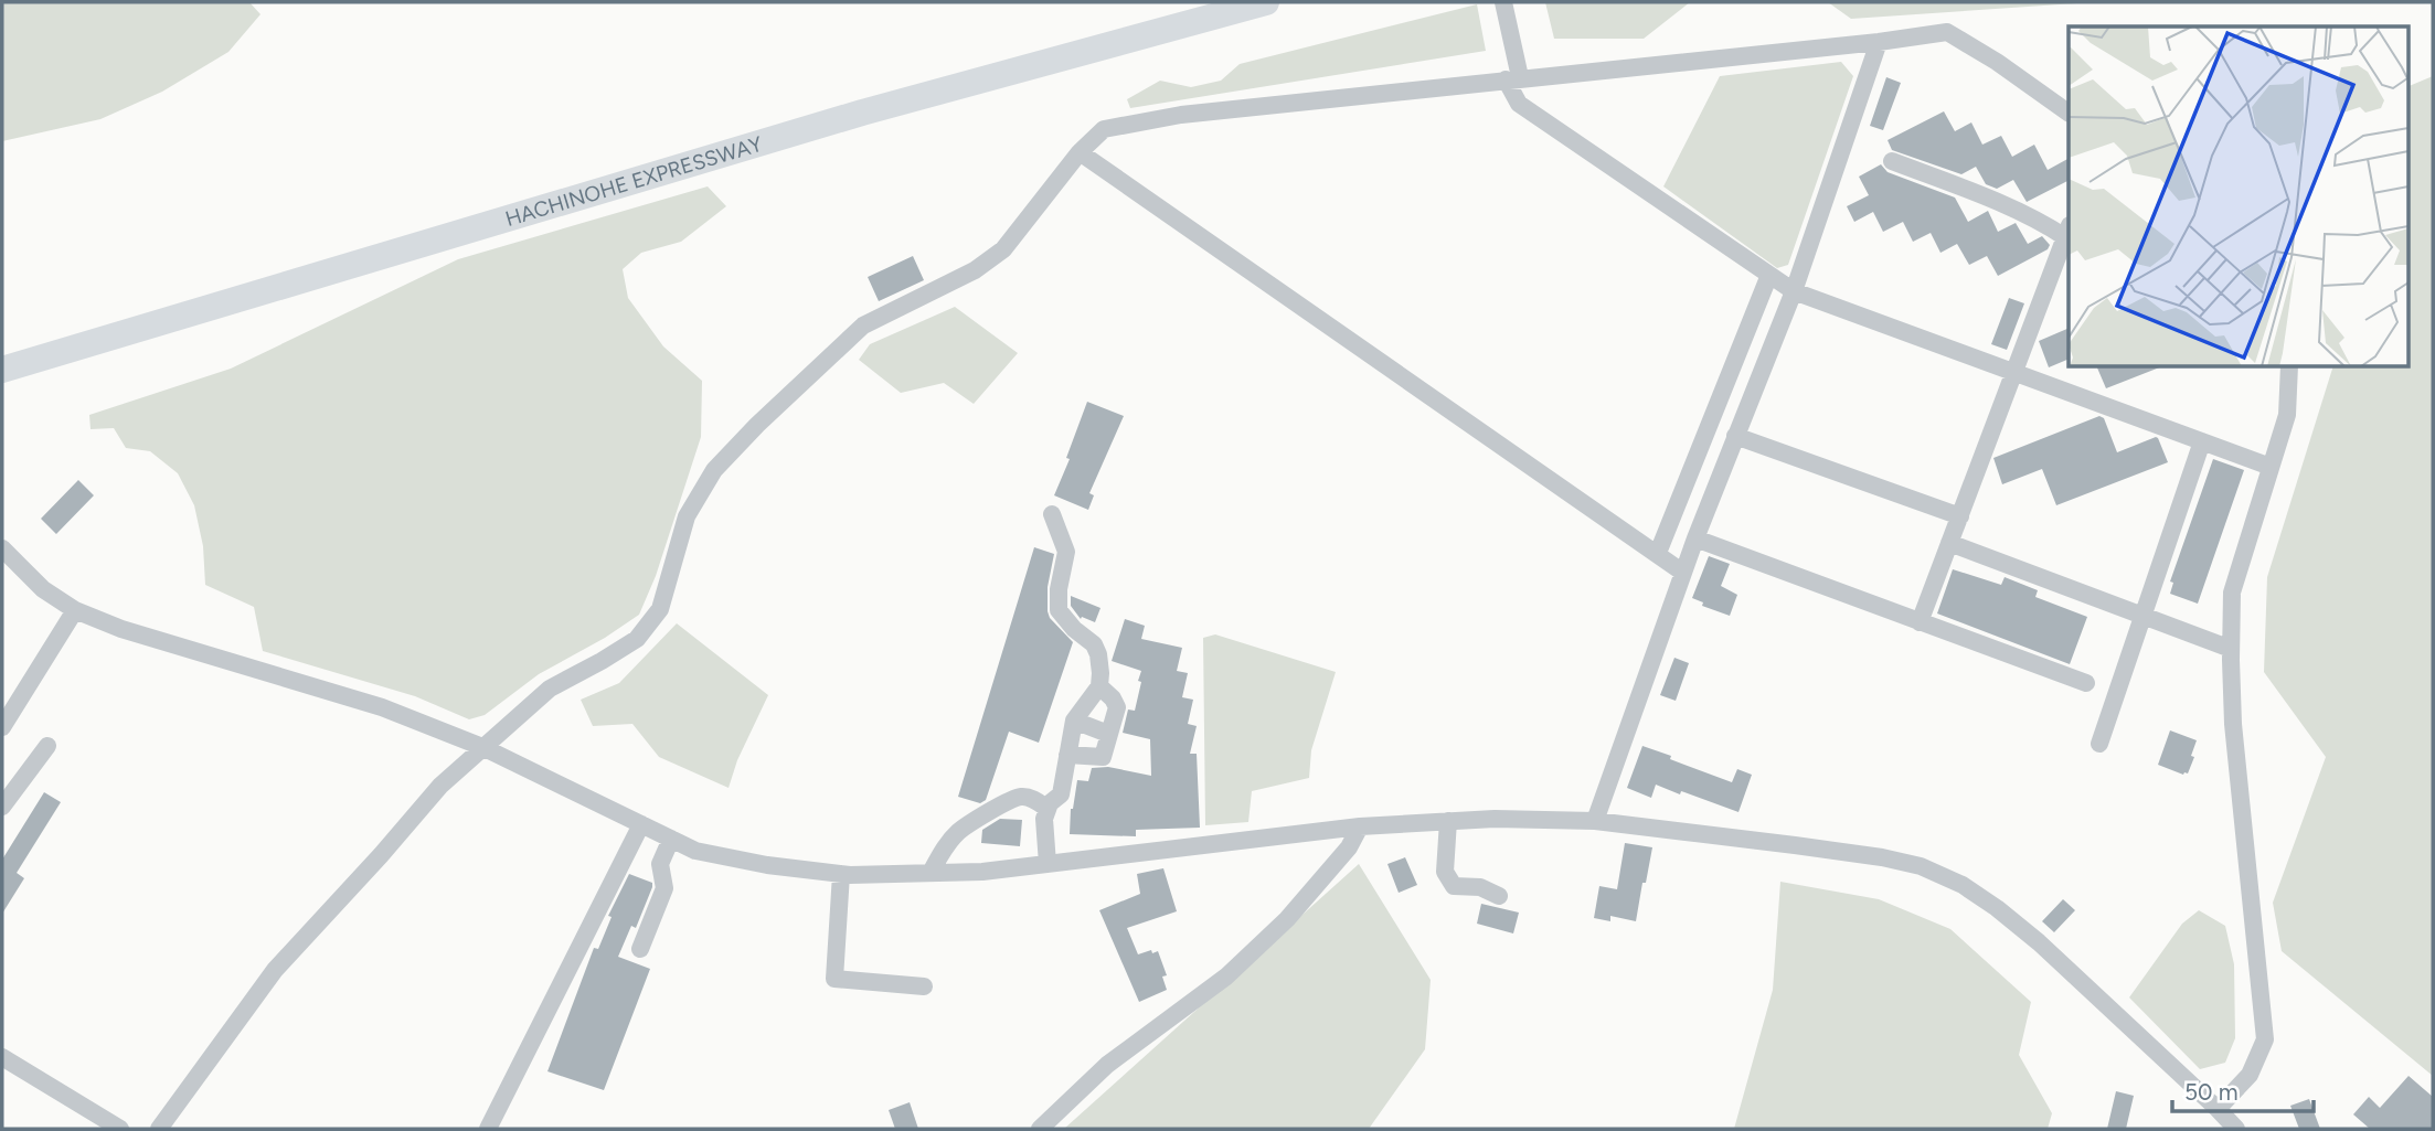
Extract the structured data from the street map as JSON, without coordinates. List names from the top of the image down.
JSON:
{
  "streets": {
    "highway": ["HACHINOHE EXPRESSWAY"]
  },
  "scale_bar": "50 m"
}
